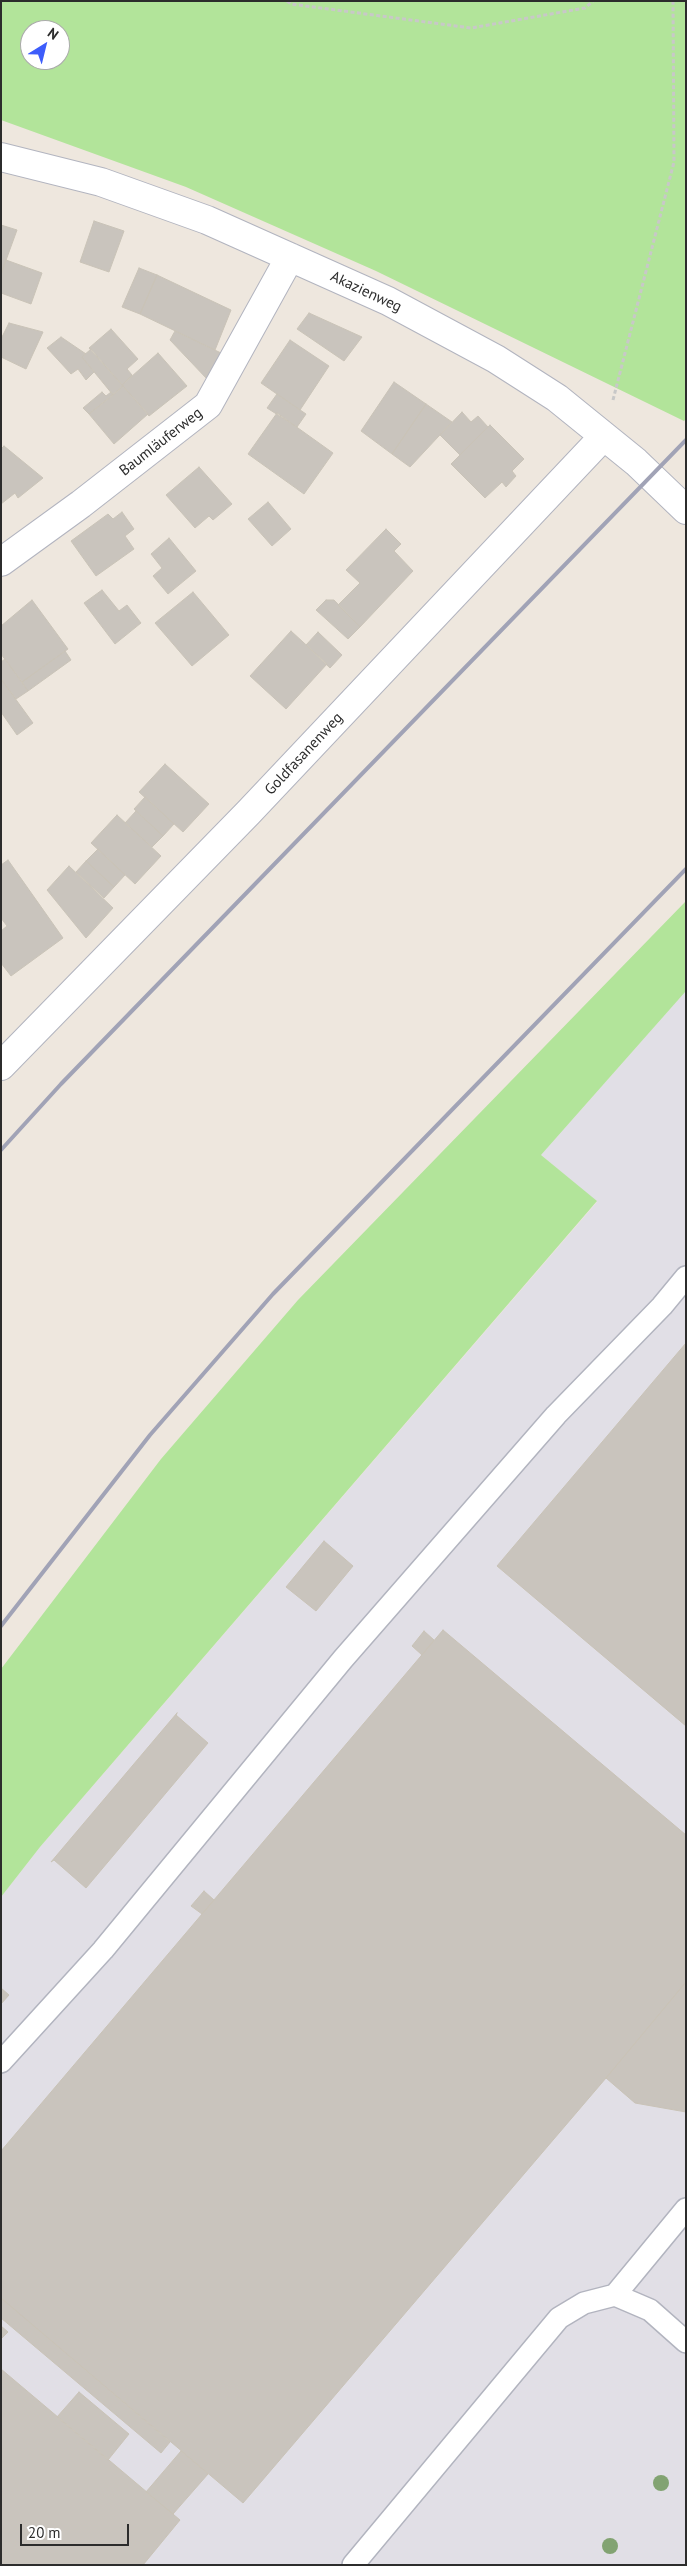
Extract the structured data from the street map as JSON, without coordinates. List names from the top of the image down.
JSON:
{
  "streets": {
    "street": ["Akazienweg", "Baumläuferweg", "Goldfasanenweg"]
  },
  "crossings": [
    ["Akazienweg", "Baumläuferweg"],
    ["Akazienweg", "Goldfasanenweg"]
  ],
  "scale_bar": "20 m",
  "north": "top right"
}
